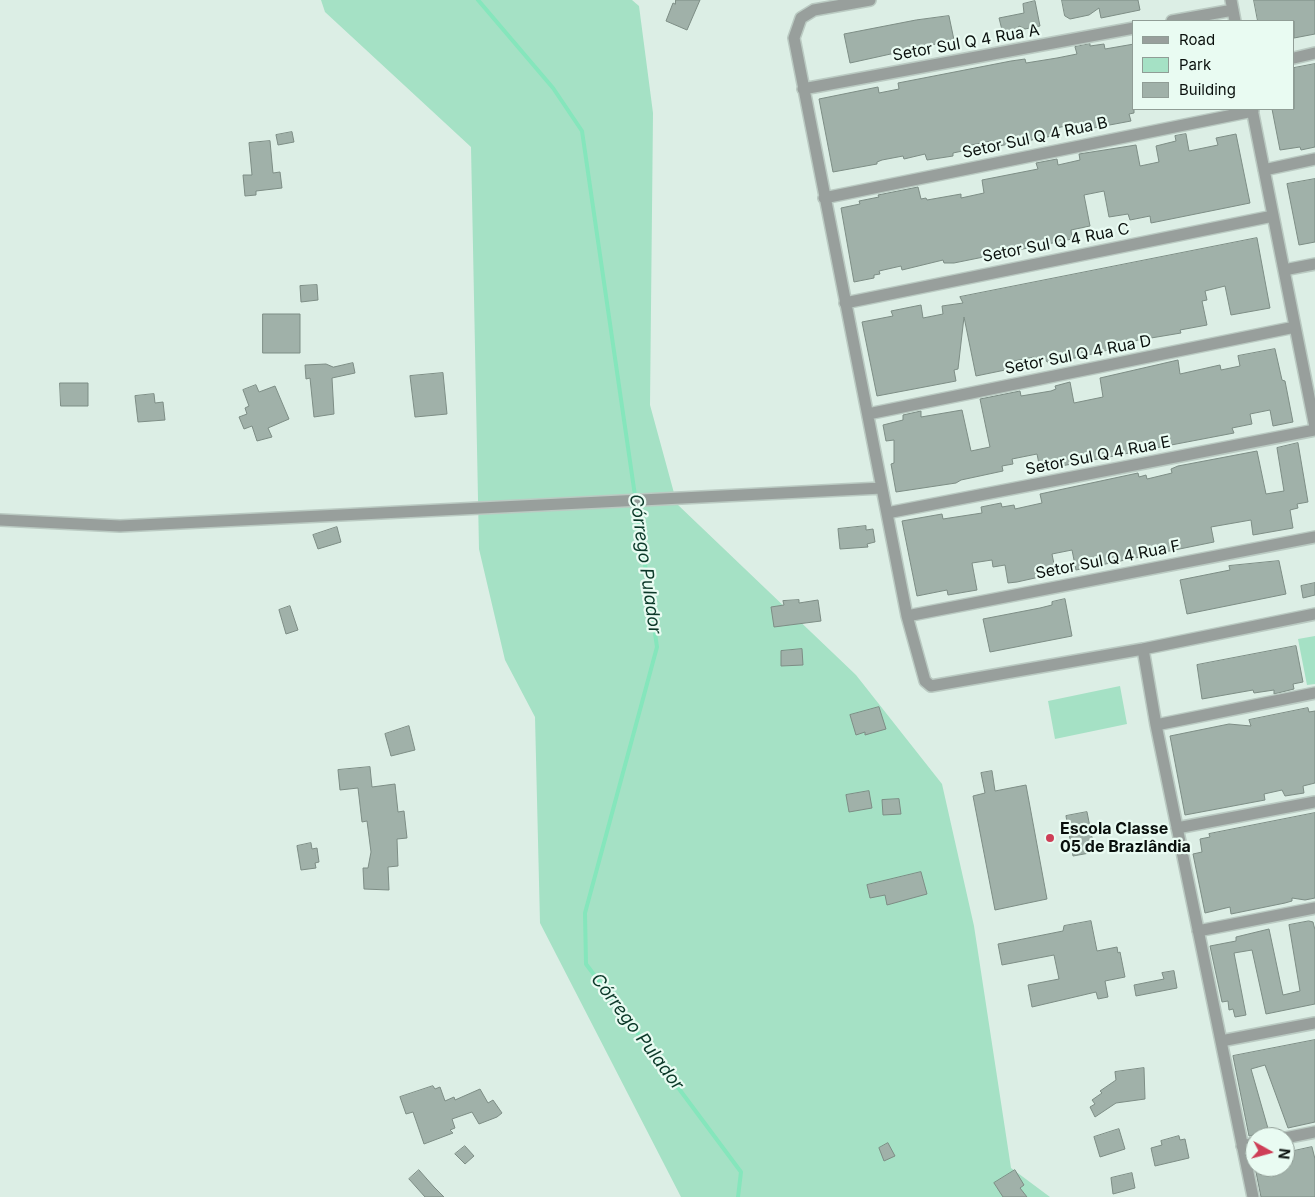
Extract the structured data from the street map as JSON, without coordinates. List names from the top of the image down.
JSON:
{
  "streets": {
    "street": [
      "Setor Sul Q 4 Rua A",
      "Setor Sul Q 4 Rua B",
      "Setor Sul Q 4 Rua C",
      "Setor Sul Q 4 Rua D",
      "Setor Sul Q 4 Rua E",
      "Setor Sul Q 4 Rua F"
    ]
  },
  "water": ["Córrego Pulador"],
  "places": ["Escola Classe 05 de Brazlândia"],
  "legend": ["Road", "Park", "Building"],
  "north": "right"
}
